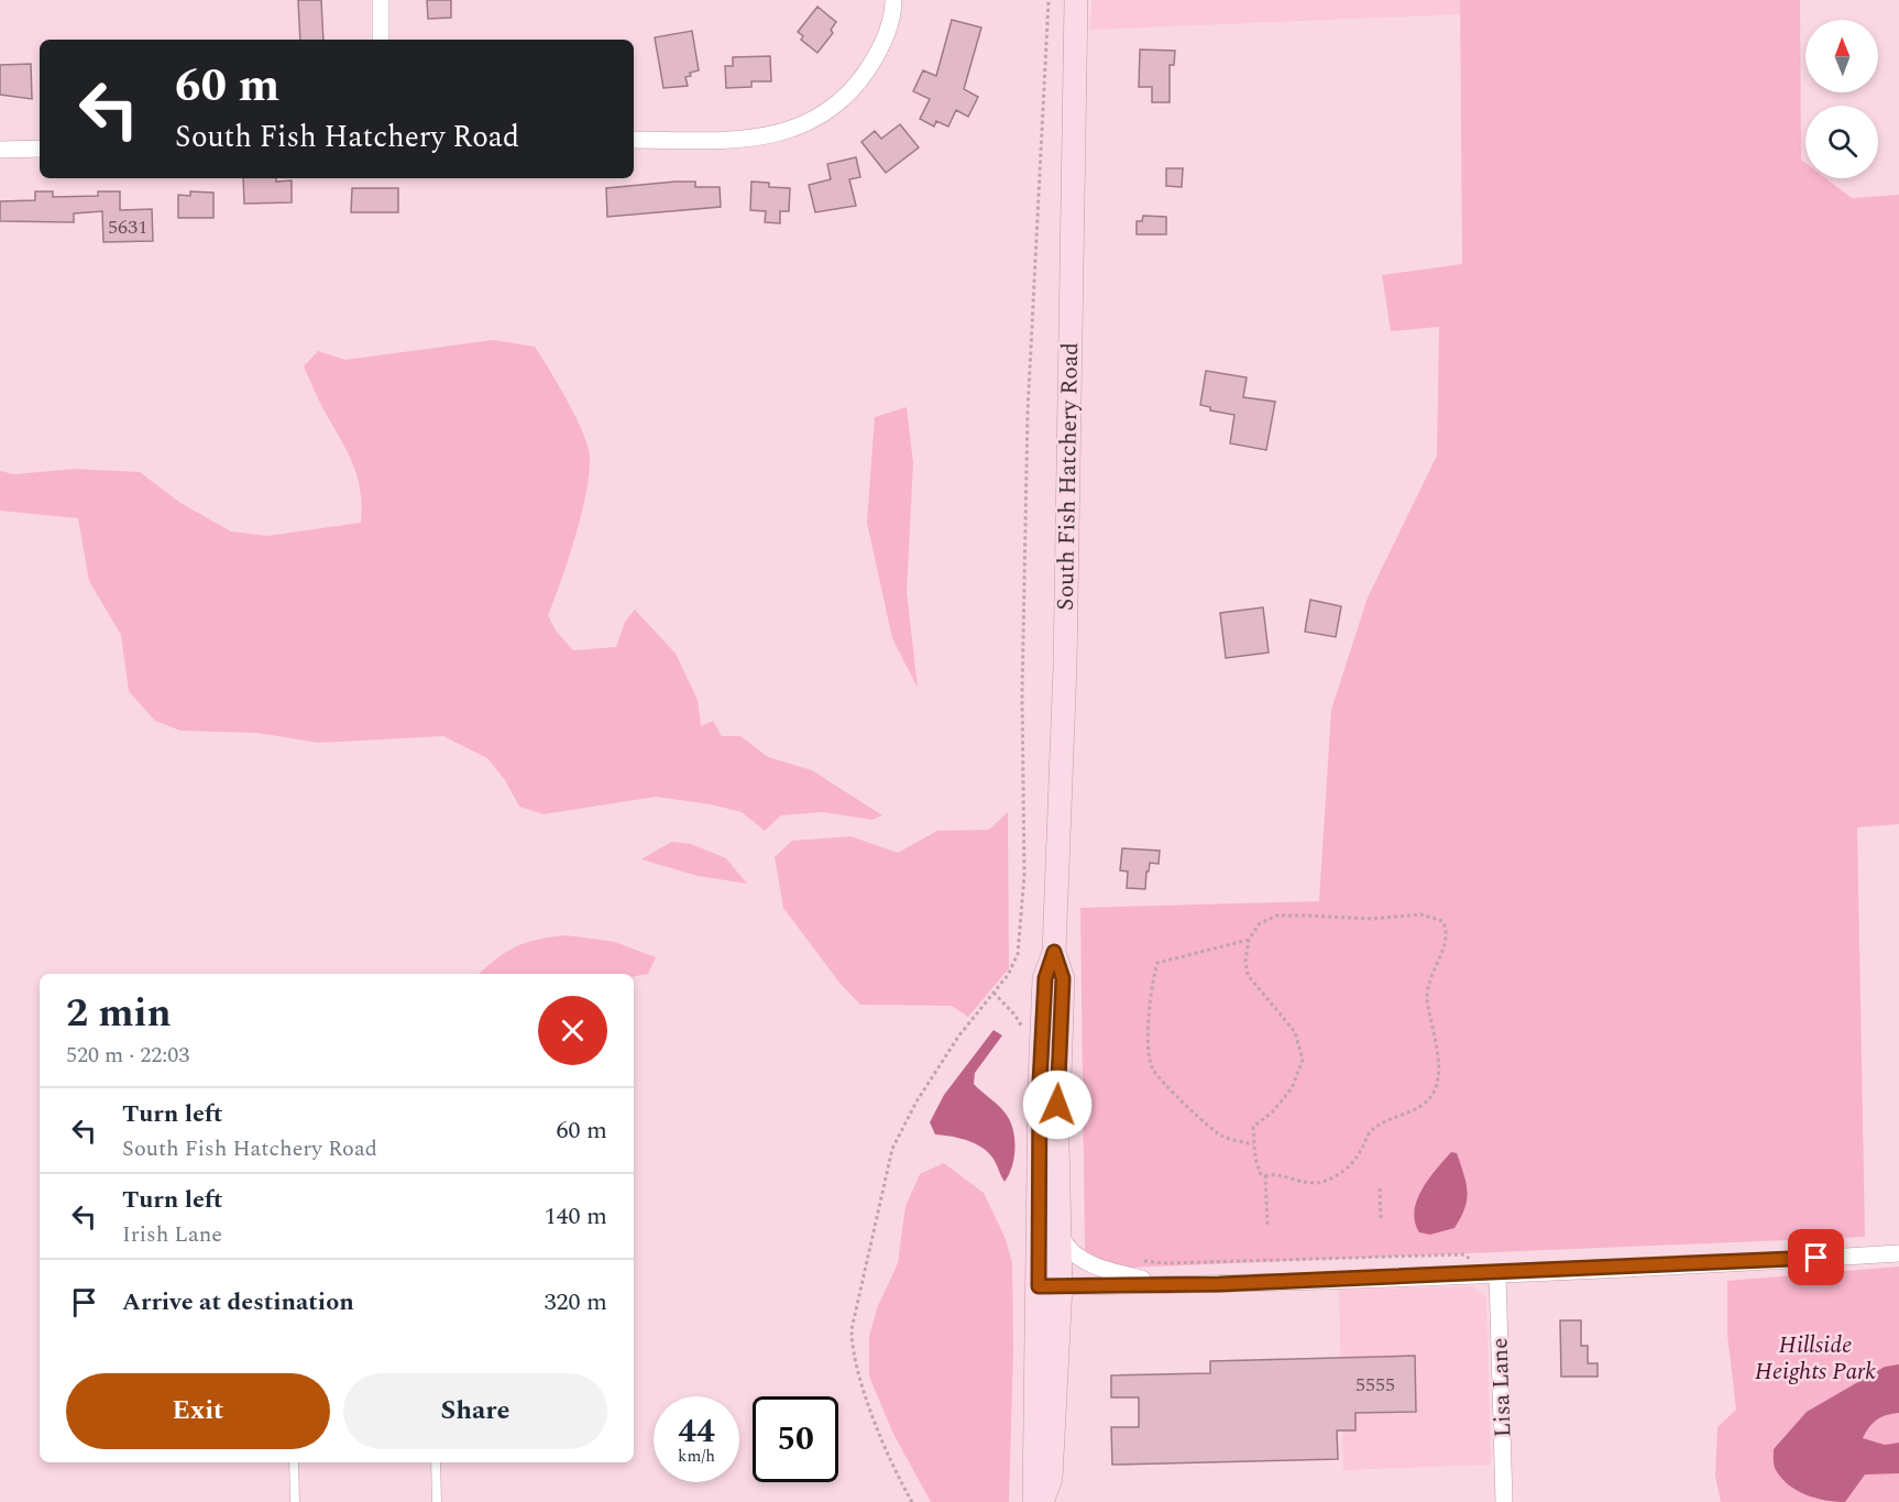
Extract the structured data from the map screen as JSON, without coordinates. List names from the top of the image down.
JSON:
{
  "streets": {
    "main road": ["South Fish Hatchery Road"],
    "street": ["Lisa Lane"]
  },
  "parks": ["Hillside Heights Park"],
  "house_numbers": ["5631", "5555"],
  "north": "top",
  "page": {
    "turn": ["60 m", "South Fish Hatchery Road"],
    "heading": ["2 min", "520 m · 22:03"],
    "list": [
      {
        "name": "Turn left",
        "note": "South Fish Hatchery Road",
        "value": "60 m"
      },
      {
        "name": "Turn left",
        "note": "Irish Lane",
        "value": "140 m"
      },
      {
        "name": "Arrive at destination",
        "value": "320 m"
      }
    ],
    "buttons": ["Exit", "Share"],
    "speed": "44 km/h",
    "limit": "50"
  }
}
